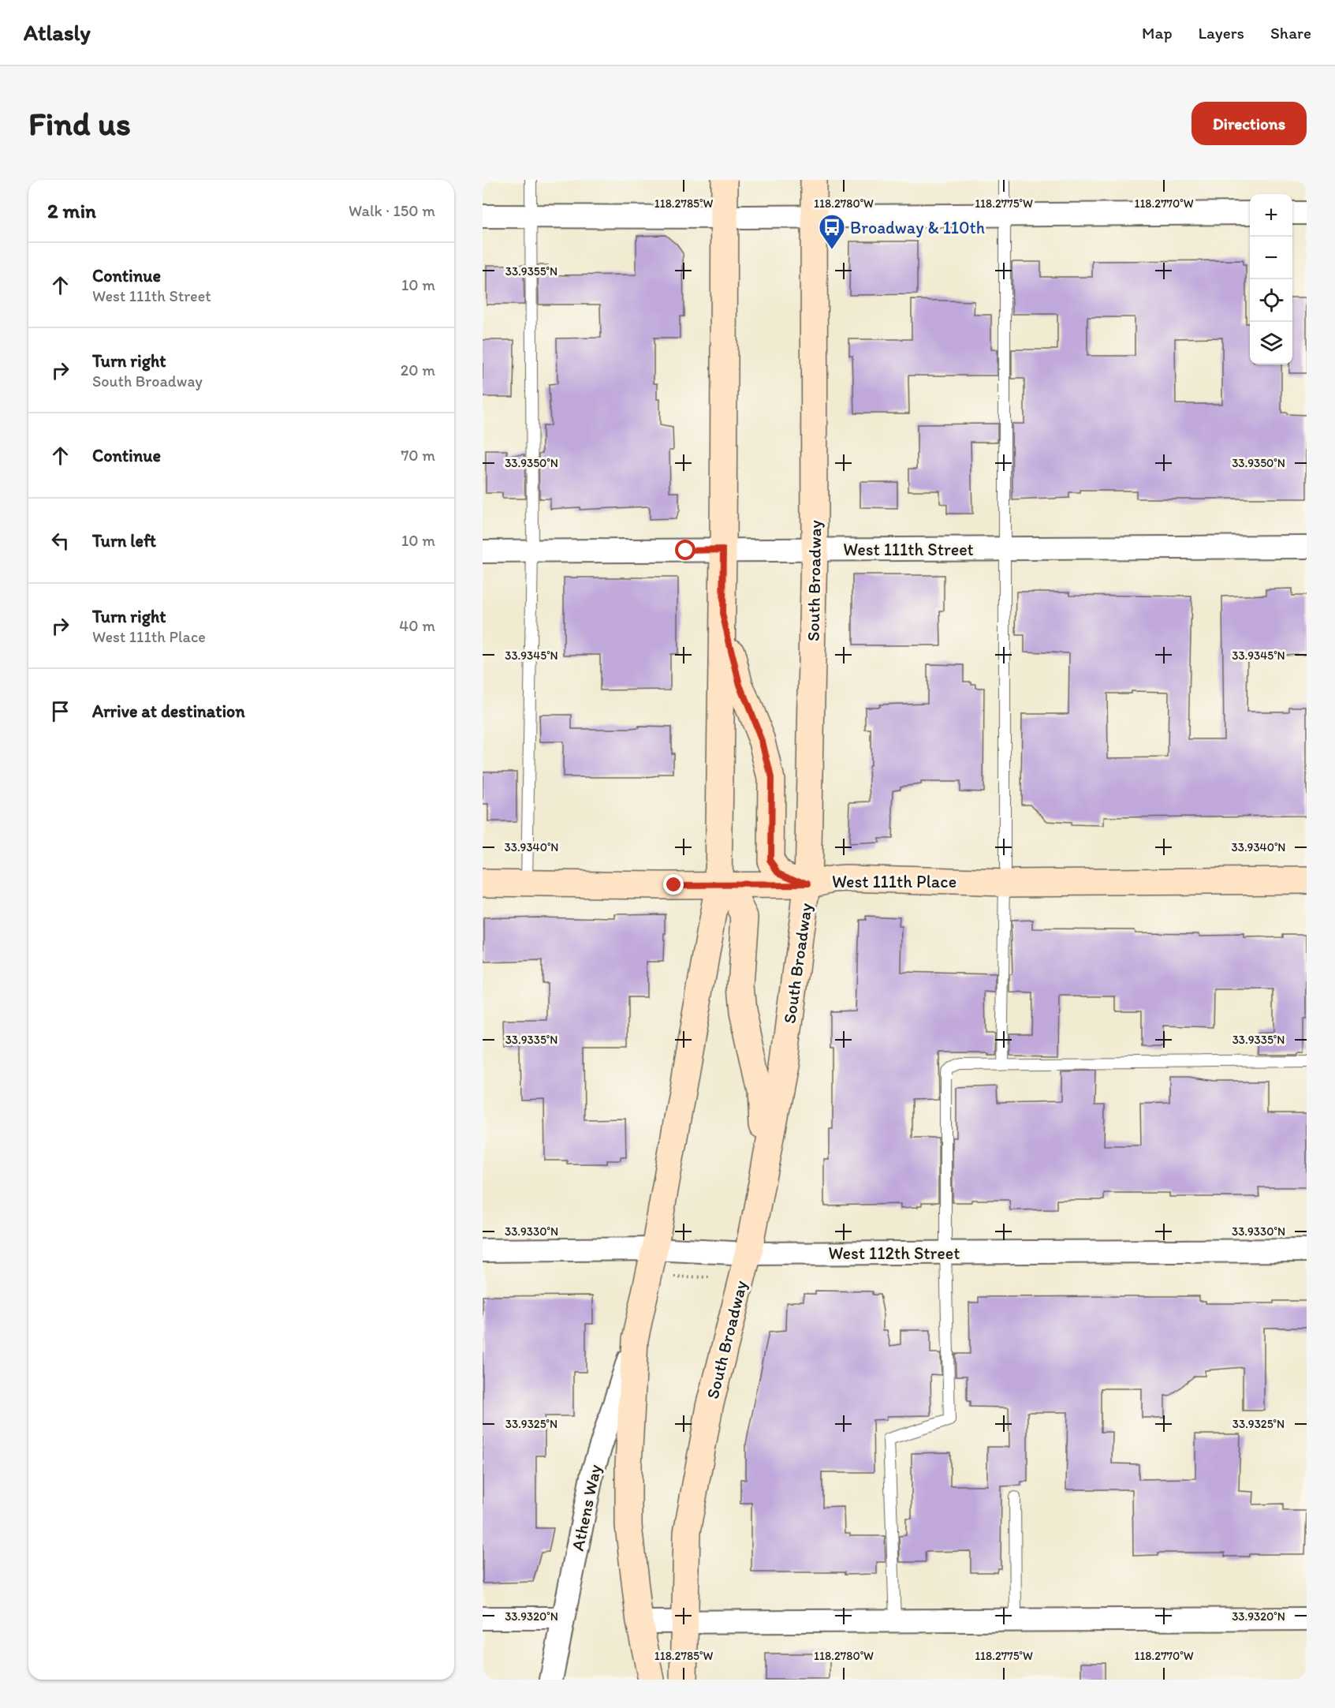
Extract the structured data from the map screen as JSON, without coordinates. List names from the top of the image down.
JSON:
{
  "streets": {
    "main road": ["South Broadway", "West 111th Place"],
    "street": ["West 111th Street", "West 112th Street", "Athens Way"]
  },
  "crossings": [
    ["West 111th Street", "South Broadway"],
    ["South Broadway", "West 111th Place"],
    ["South Broadway", "West 112th Street"]
  ],
  "places": {
    "bus stop": ["Broadway & 110th"]
  },
  "page": {
    "header": "Atlasly",
    "nav": ["Map", "Layers", "Share"],
    "buttons": "Directions",
    "title": "Find us",
    "heading": ["2 min", "Walk · 150 m"],
    "map_buttons": ["+", "−"],
    "list": [
      ["Continue", "West 111th Street", "10 m"],
      ["Turn right", "South Broadway", "20 m"],
      ["Continue", "70 m"],
      ["Turn left", "10 m"],
      ["Turn right", "West 111th Place", "40 m"],
      "Arrive at destination"
    ]
  },
  "coordinates": [
    "118.2785°W",
    "118.2780°W",
    "118.2775°W",
    "118.2770°W",
    "33.9355°N",
    "33.9350°N",
    "33.9345°N",
    "33.9340°N",
    "33.9335°N",
    "33.9330°N",
    "33.9325°N",
    "33.9320°N"
  ]
}
